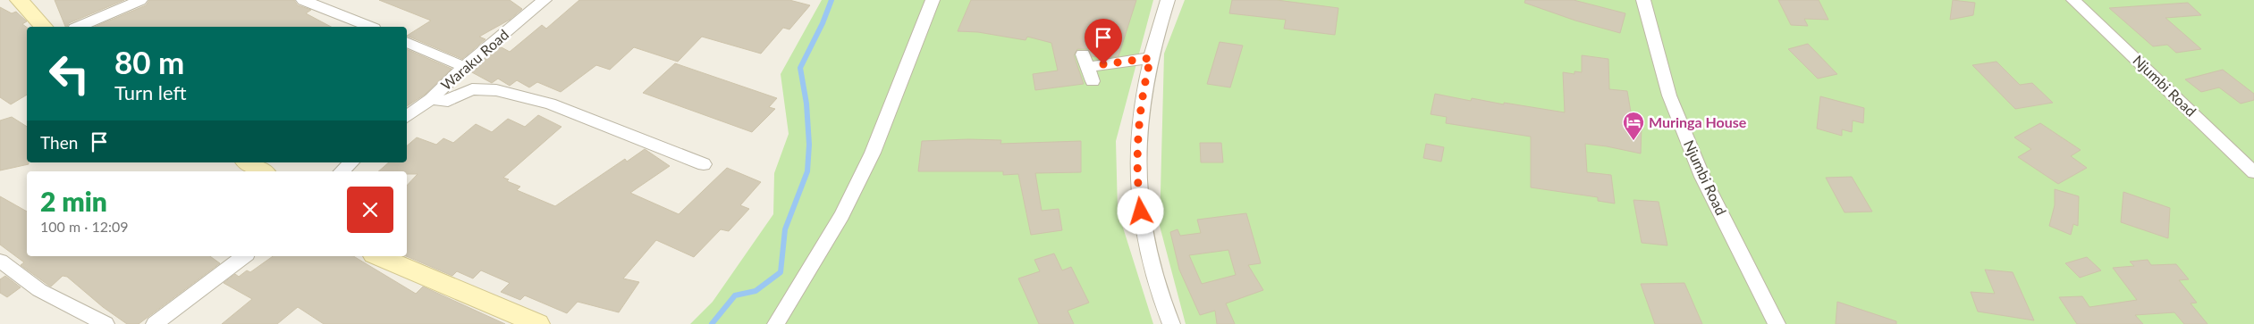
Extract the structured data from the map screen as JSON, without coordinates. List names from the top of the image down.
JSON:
{
  "streets": {
    "street": ["Waraku Road", "Njumbi Road"]
  },
  "places": {
    "hotel": ["Muringa House"]
  },
  "page": {
    "turn": ["80 m", "Turn left"],
    "then": "Then",
    "heading": ["2 min", "100 m · 12:09"]
  }
}
